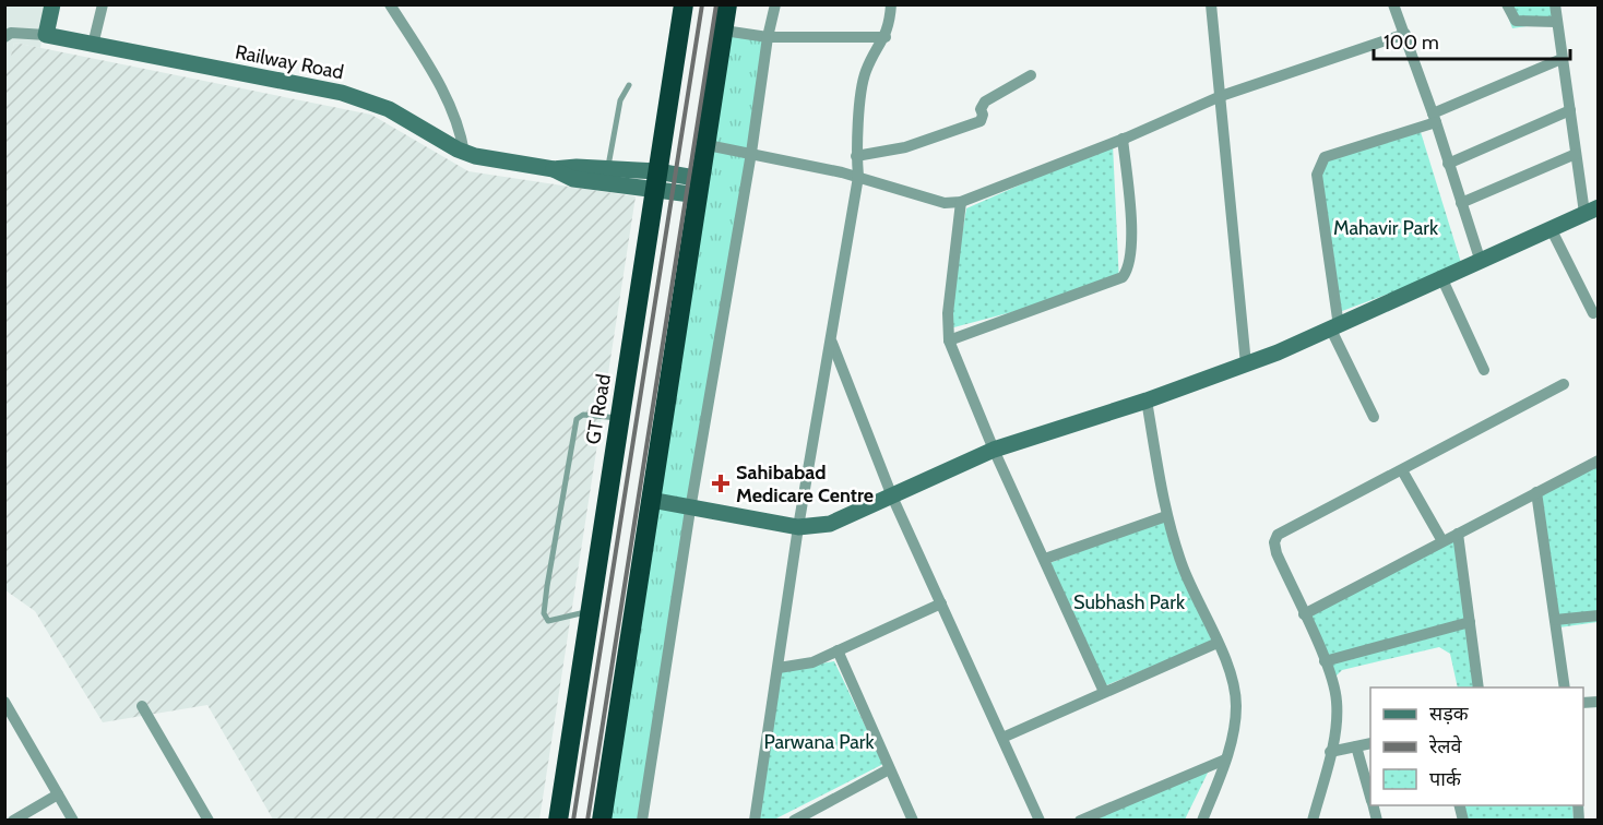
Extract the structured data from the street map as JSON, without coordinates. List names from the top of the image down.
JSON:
{
  "streets": {
    "highway": ["GT Road"],
    "street": ["Railway Road"]
  },
  "crossings": [
    ["Railway Road", "GT Road"]
  ],
  "parks": ["Mahavir Park", "Subhash Park", "Parwana Park"],
  "places": {
    "health": ["Sahibabad Medicare Centre"]
  },
  "legend": ["सड़क", "रेलवे", "पार्क"],
  "scale_bar": "100 m"
}
